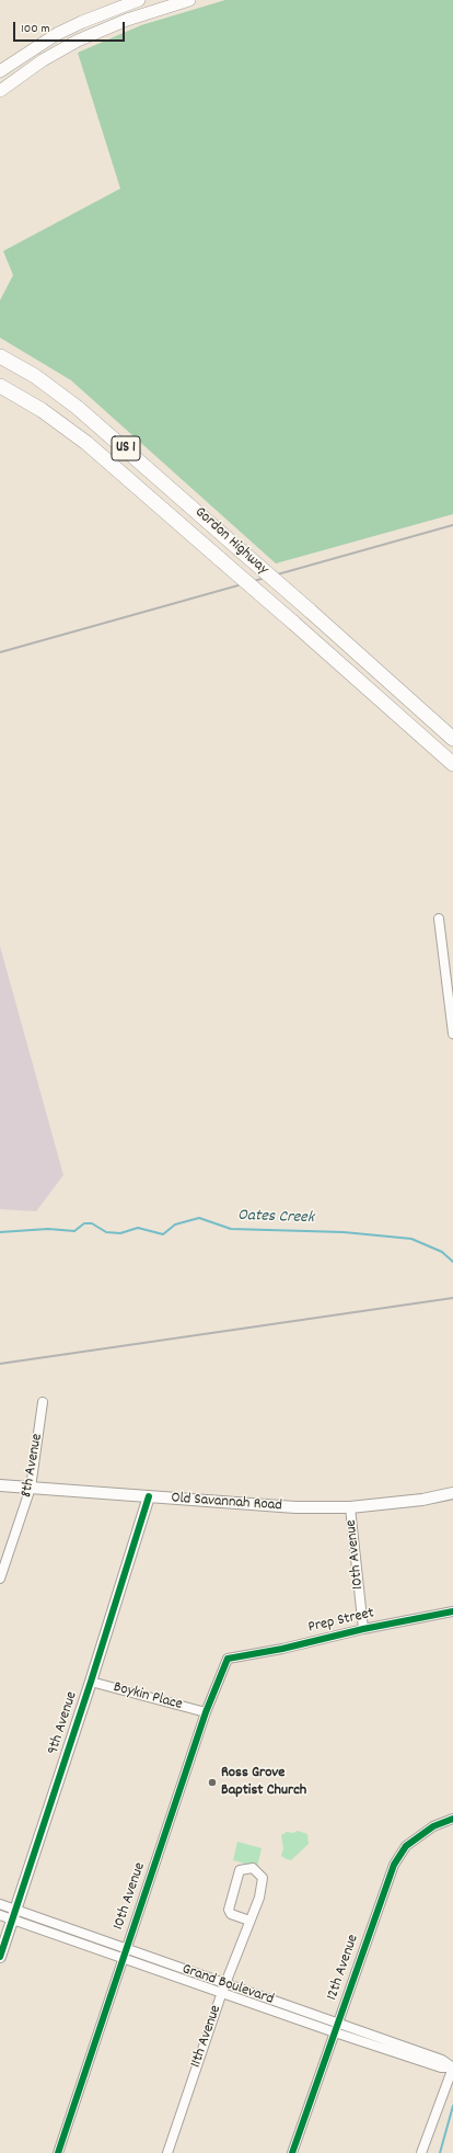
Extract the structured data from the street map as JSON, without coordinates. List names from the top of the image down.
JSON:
{
  "streets": {
    "highway": ["US 1", "Gordon Highway"],
    "street": [
      "8th Avenue",
      "Old Savannah Road",
      "10th Avenue",
      "Prep Street",
      "Boykin Place",
      "9th Avenue",
      "12th Avenue",
      "Grand Boulevard",
      "11th Avenue"
    ]
  },
  "crossings": [
    ["8th Avenue", "Old Savannah Road"],
    ["Old Savannah Road", "10th Avenue"],
    ["Old Savannah Road", "9th Avenue"],
    ["10th Avenue", "Prep Street"],
    ["10th Avenue", "Boykin Place"],
    ["10th Avenue", "Grand Boulevard"],
    ["Boykin Place", "9th Avenue"],
    ["9th Avenue", "Grand Boulevard"],
    ["12th Avenue", "Grand Boulevard"],
    ["Grand Boulevard", "11th Avenue"]
  ],
  "water": ["Oates Creek"],
  "places": ["Ross Grove Baptist Church"],
  "scale_bar": "100 m"
}
